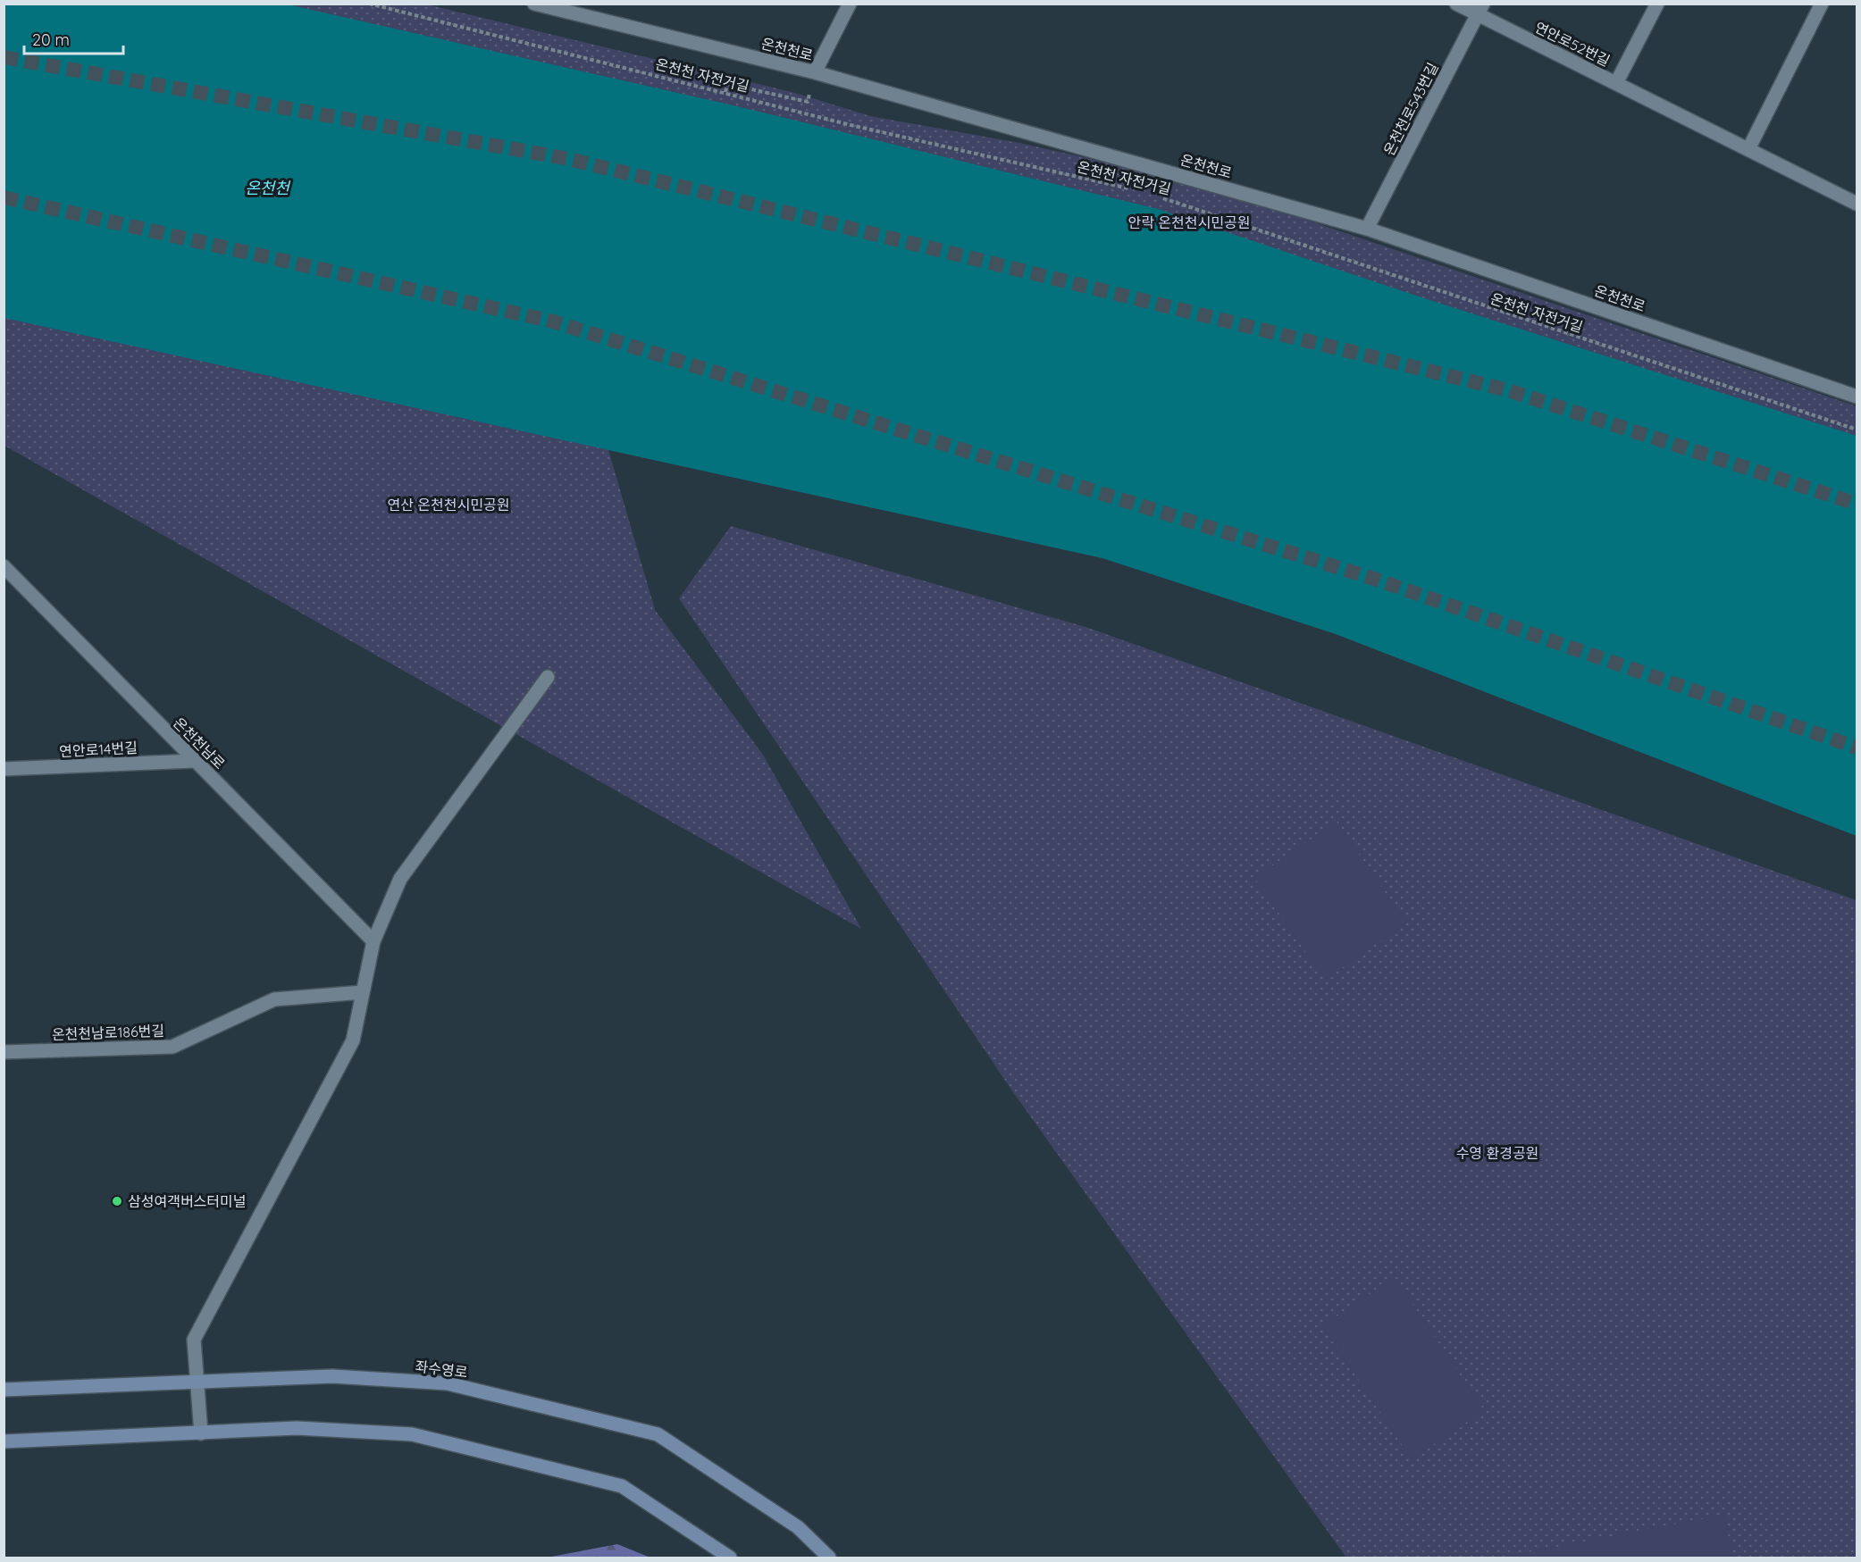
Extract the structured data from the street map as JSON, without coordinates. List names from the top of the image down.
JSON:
{
  "streets": {
    "main road": ["좌수영로"],
    "street": [
      "연안로52번길",
      "온천천로",
      "온천천로543번길",
      "온천천남로",
      "연안로14번길",
      "온천천남로186번길"
    ],
    "path": ["온천천 자전거길"]
  },
  "crossings": [
    ["연안로52번길", "온천천로543번길"],
    ["온천천로", "온천천로543번길"],
    ["온천천남로", "연안로14번길"]
  ],
  "water": ["온천천"],
  "parks": ["안락 온천천시민공원", "연산 온천천시민공원", "수영 환경공원"],
  "places": ["삼성여객버스터미널"],
  "scale_bar": "20 m"
}
